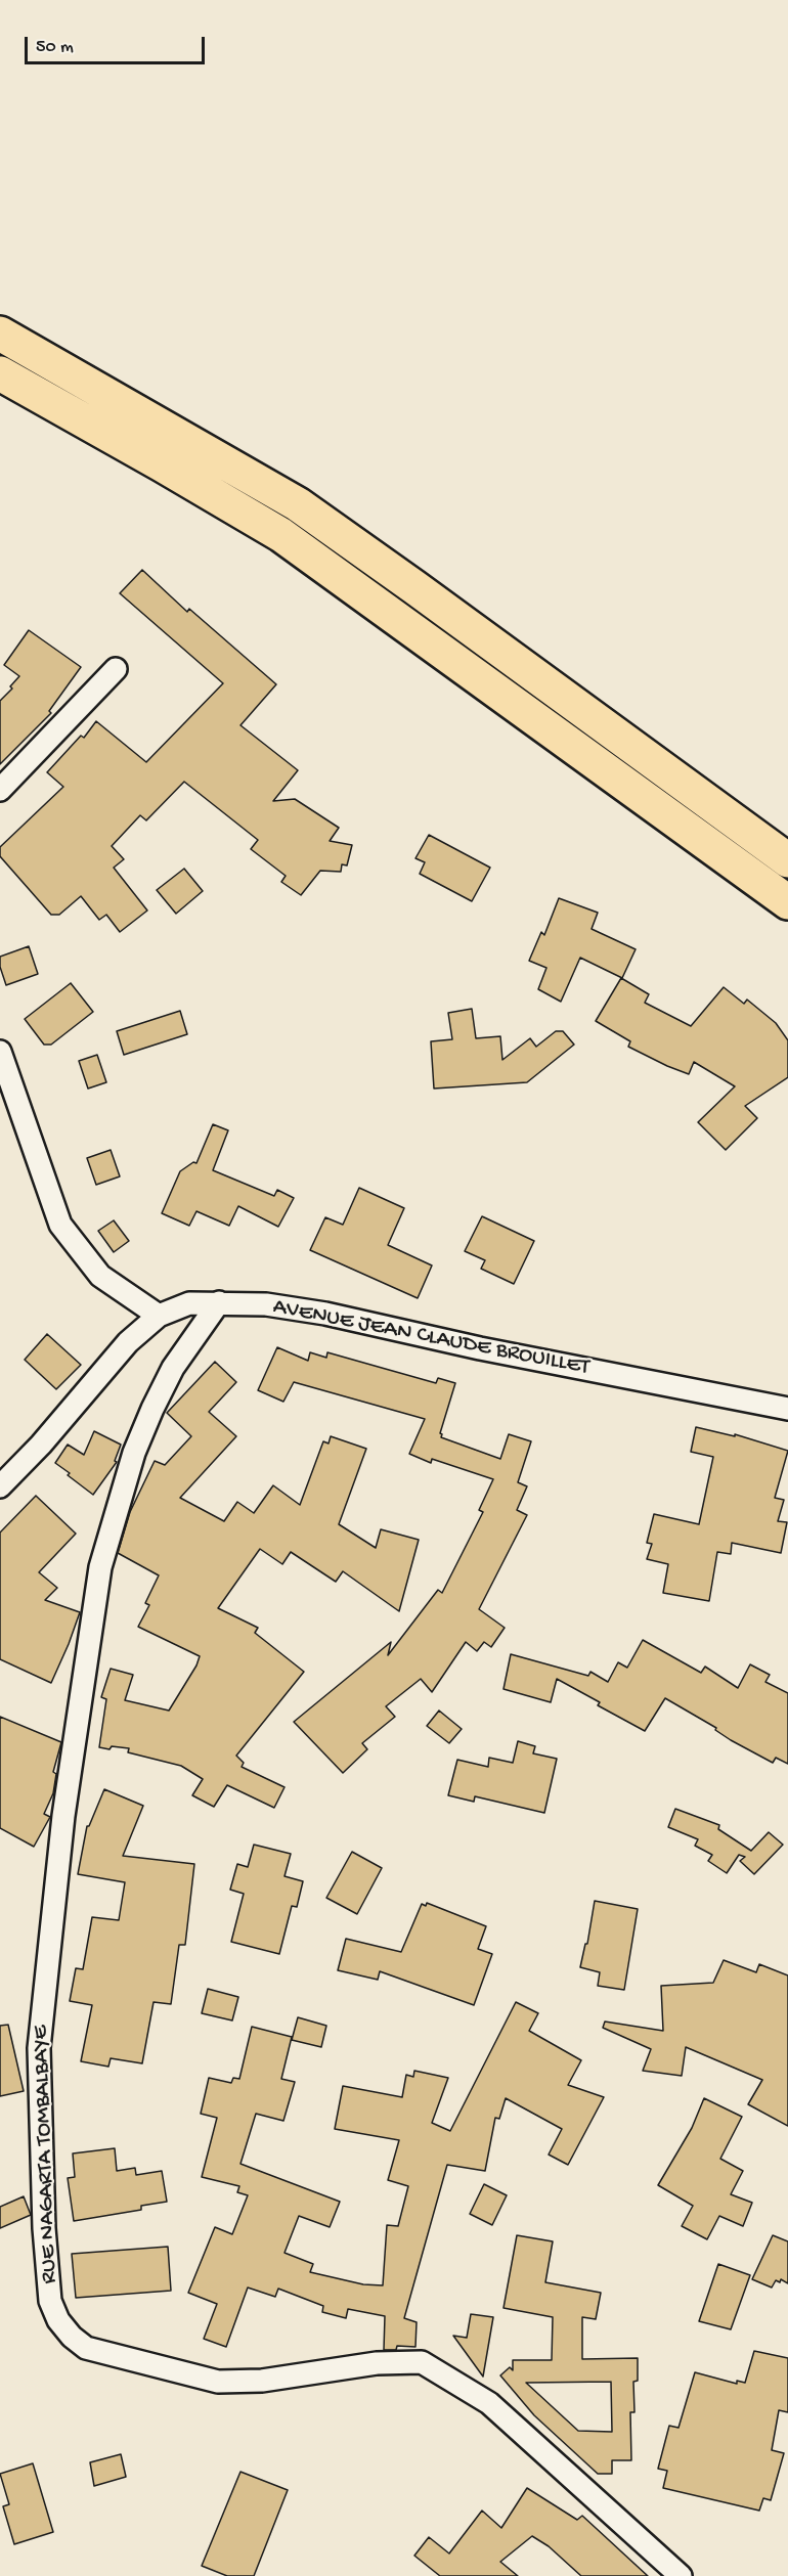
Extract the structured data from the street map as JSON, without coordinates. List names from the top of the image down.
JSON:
{
  "streets": {
    "street": ["AVENUE JEAN CLAUDE BROUILLET", "RUE NAGARTA TOMBALBAYE"]
  },
  "crossings": [
    ["AVENUE JEAN CLAUDE BROUILLET", "RUE NAGARTA TOMBALBAYE"]
  ],
  "scale_bar": "50 m"
}
